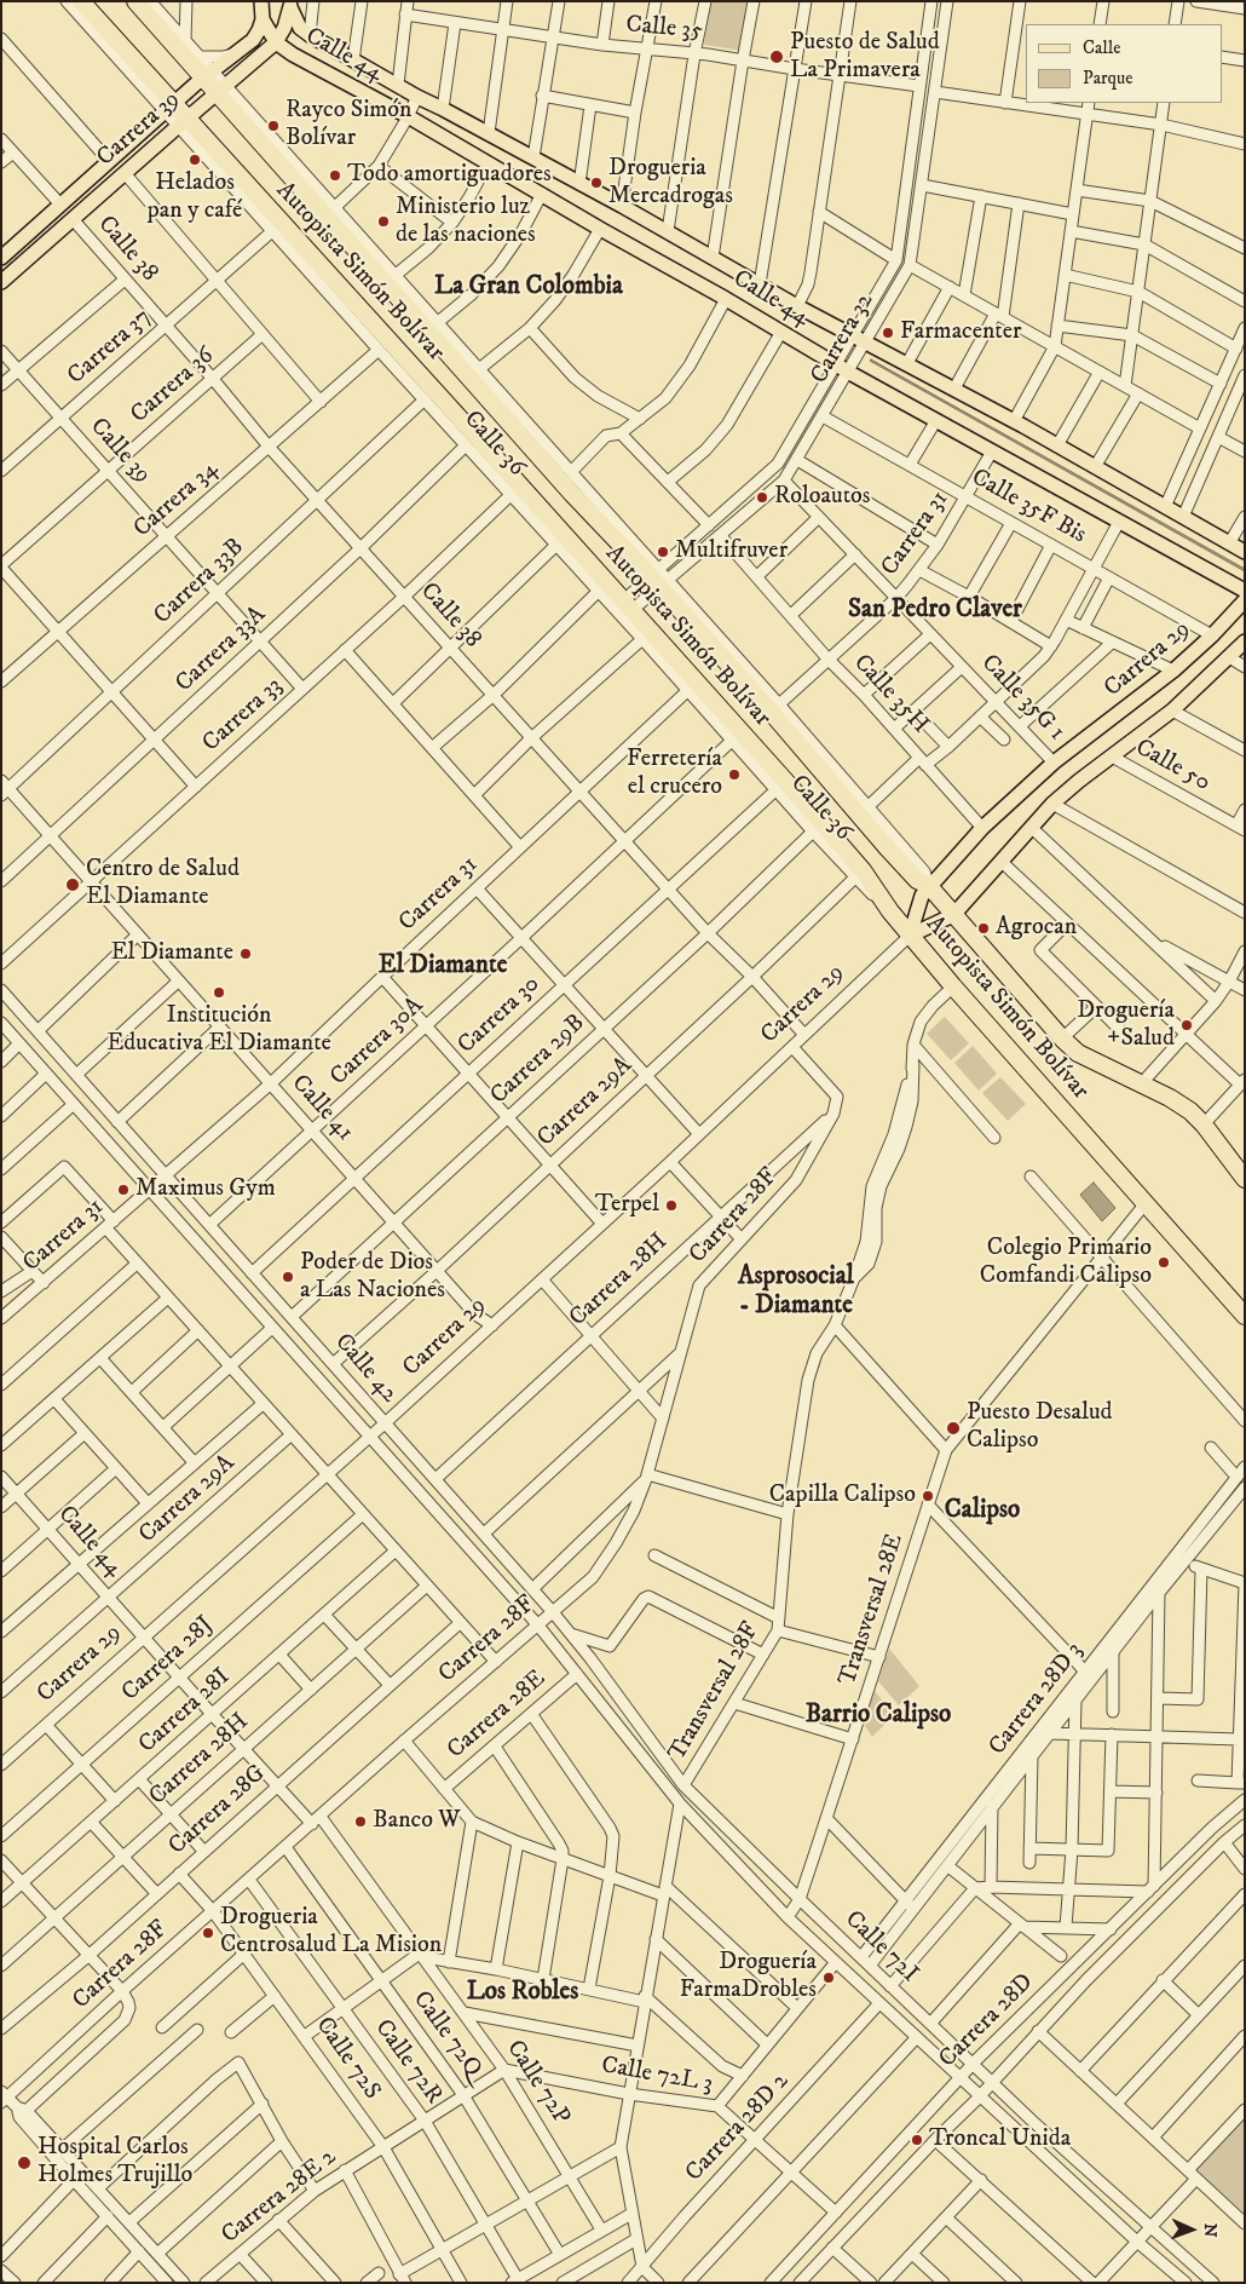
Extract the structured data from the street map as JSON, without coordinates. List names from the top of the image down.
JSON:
{
  "streets": {
    "highway": ["Autopista Simón Bolívar"],
    "main road": ["Calle 44", "Carrera 39", "Carrera 29"],
    "street": [
      "Calle 35",
      "Calle 38",
      "Carrera 32",
      "Carrera 37",
      "Carrera 36",
      "Calle 36",
      "Calle 39",
      "Carrera 34",
      "Calle 35F Bis",
      "Carrera 31",
      "Carrera 33B",
      "Carrera 33A",
      "Calle 35H",
      "Calle 35G 1",
      "Carrera 33",
      "Calle 50",
      "Carrera 30",
      "Carrera 30A",
      "Carrera 29B",
      "Carrera 29A",
      "Calle 41",
      "Carrera 28F",
      "Carrera 28H",
      "Calle 42",
      "Transversal 28E",
      "Carrera 28J",
      "Transversal 28F",
      "Carrera 28D 3",
      "Carrera 28I",
      "Carrera 28E",
      "Carrera 28G",
      "Calle 72I",
      "Carrera 28D",
      "Calle 72Q",
      "Calle 72S",
      "Calle 72R",
      "Calle 72L 3",
      "Calle 72P",
      "Carrera 28D 2",
      "Carrera 28E 2"
    ]
  },
  "crossings": [
    ["Calle 35", "Carrera 32"],
    ["Calle 44", "Carrera 39"],
    ["Calle 44", "Carrera 32"],
    ["Calle 44", "Carrera 31"],
    ["Calle 44", "Carrera 29"],
    ["Calle 44", "Carrera 29A"],
    ["Calle 44", "Calle 72P"],
    ["Carrera 39", "Calle 38"],
    ["Carrera 39", "Autopista Simón Bolívar"],
    ["Carrera 39", "Calle 36"],
    ["Calle 38", "Carrera 37"],
    ["Calle 38", "Carrera 36"],
    ["Calle 38", "Carrera 34"],
    ["Calle 38", "Carrera 31"],
    ["Calle 38", "Carrera 33B"],
    ["Calle 38", "Carrera 33A"],
    ["Calle 38", "Carrera 29"],
    ["Calle 38", "Carrera 33"],
    ["Calle 38", "Carrera 30"],
    ["Calle 38", "Carrera 30A"],
    ["Calle 38", "Carrera 29B"],
    ["Calle 38", "Carrera 29A"],
    ["Autopista Simón Bolívar", "Carrera 32"],
    ["Autopista Simón Bolívar", "Calle 36"],
    ["Autopista Simón Bolívar", "Carrera 29"],
    ["Autopista Simón Bolívar", "Carrera 30A"],
    ["Autopista Simón Bolívar", "Carrera 29A"],
    ["Carrera 32", "Calle 36"],
    ["Carrera 32", "Calle 35F Bis"],
    ["Carrera 32", "Calle 35H"],
    ["Carrera 32", "Calle 35G 1"],
    ["Carrera 37", "Calle 36"],
    ["Carrera 37", "Calle 39"],
    ["Carrera 36", "Calle 39"],
    ["Calle 36", "Carrera 34"],
    ["Calle 36", "Carrera 31"],
    ["Calle 36", "Carrera 33B"],
    ["Calle 36", "Carrera 33A"],
    ["Calle 36", "Carrera 29"],
    ["Calle 36", "Carrera 33"],
    ["Calle 36", "Carrera 30"],
    ["Calle 36", "Carrera 30A"],
    ["Calle 36", "Carrera 29B"],
    ["Calle 36", "Carrera 29A"],
    ["Calle 39", "Carrera 34"],
    ["Calle 39", "Carrera 33B"],
    ["Calle 39", "Carrera 33A"],
    ["Calle 39", "Carrera 33"],
    ["Calle 35F Bis", "Carrera 31"],
    ["Calle 35F Bis", "Carrera 29"],
    ["Carrera 31", "Calle 35H"],
    ["Carrera 31", "Calle 35G 1"],
    ["Carrera 31", "Calle 41"],
    ["Carrera 31", "Calle 42"],
    ["Carrera 33B", "Calle 41"],
    ["Carrera 33A", "Calle 41"],
    ["Carrera 29", "Calle 35H"],
    ["Carrera 29", "Calle 35G 1"],
    ["Carrera 29", "Calle 50"],
    ["Carrera 29", "Calle 41"],
    ["Carrera 29", "Carrera 28F"],
    ["Carrera 29", "Calle 42"],
    ["Carrera 29", "Calle 72P"],
    ["Carrera 33", "Calle 41"],
    ["Carrera 30", "Calle 41"],
    ["Carrera 30", "Calle 42"],
    ["Carrera 30A", "Calle 41"],
    ["Carrera 30A", "Calle 42"],
    ["Carrera 29B", "Calle 41"],
    ["Carrera 29B", "Calle 42"],
    ["Carrera 29A", "Calle 41"],
    ["Carrera 29A", "Calle 42"],
    ["Carrera 28F", "Carrera 28H"],
    ["Carrera 28F", "Calle 42"],
    ["Carrera 28F", "Calle 72I"],
    ["Carrera 28F", "Calle 72Q"],
    ["Carrera 28F", "Calle 72S"],
    ["Carrera 28F", "Calle 72R"],
    ["Carrera 28F", "Calle 72P"],
    ["Carrera 28H", "Calle 42"],
    ["Carrera 28H", "Calle 72P"],
    ["Calle 42", "Calle 72I"],
    ["Transversal 28E", "Calle 72I"],
    ["Carrera 28J", "Calle 72P"],
    ["Transversal 28F", "Calle 72I"],
    ["Carrera 28D 3", "Calle 72I"],
    ["Carrera 28I", "Calle 72P"],
    ["Carrera 28E", "Calle 72I"],
    ["Carrera 28G", "Calle 72S"],
    ["Carrera 28G", "Calle 72P"],
    ["Calle 72I", "Carrera 28D"],
    ["Calle 72I", "Carrera 28D 2"],
    ["Carrera 28D", "Calle 72L 3"],
    ["Calle 72Q", "Carrera 28E 2"],
    ["Calle 72S", "Carrera 28E 2"],
    ["Calle 72R", "Carrera 28E 2"],
    ["Calle 72L 3", "Calle 72P"],
    ["Calle 72L 3", "Carrera 28D 2"],
    ["Calle 72L 3", "Carrera 28E 2"],
    ["Calle 72P", "Carrera 28E 2"]
  ],
  "districts": [
    "La Gran Colombia",
    "San Pedro Claver",
    "El Diamante",
    "Asprosocial - Diamante",
    "Calipso",
    "Barrio Calipso",
    "Los Robles"
  ],
  "places": [
    "Puesto de Salud La Primavera",
    "Rayco Simón Bolívar",
    "Helados pan y café",
    "Todo amortiguadores",
    "Drogueria Mercadrogas",
    "Ministerio luz de las naciones",
    "Farmacenter",
    "Roloautos",
    "Multifruver",
    "Ferretería el crucero",
    "Centro de Salud El Diamante",
    "Agrocan",
    "El Diamante",
    "Institución Educativa El Diamante",
    "Droguería +Salud",
    "Maximus Gym",
    "Terpel",
    "Colegio Primario Comfandi Calipso",
    "Poder de Dios a Las Naciones",
    "Puesto Desalud Calipso",
    "Capilla Calipso",
    "Banco W",
    "Drogueria Centrosalud La Mision",
    "Droguería FarmaDrobles",
    "Troncal Unida",
    "Hospital Carlos Holmes Trujillo"
  ],
  "legend": ["Calle", "Parque"],
  "north": "right"
}
